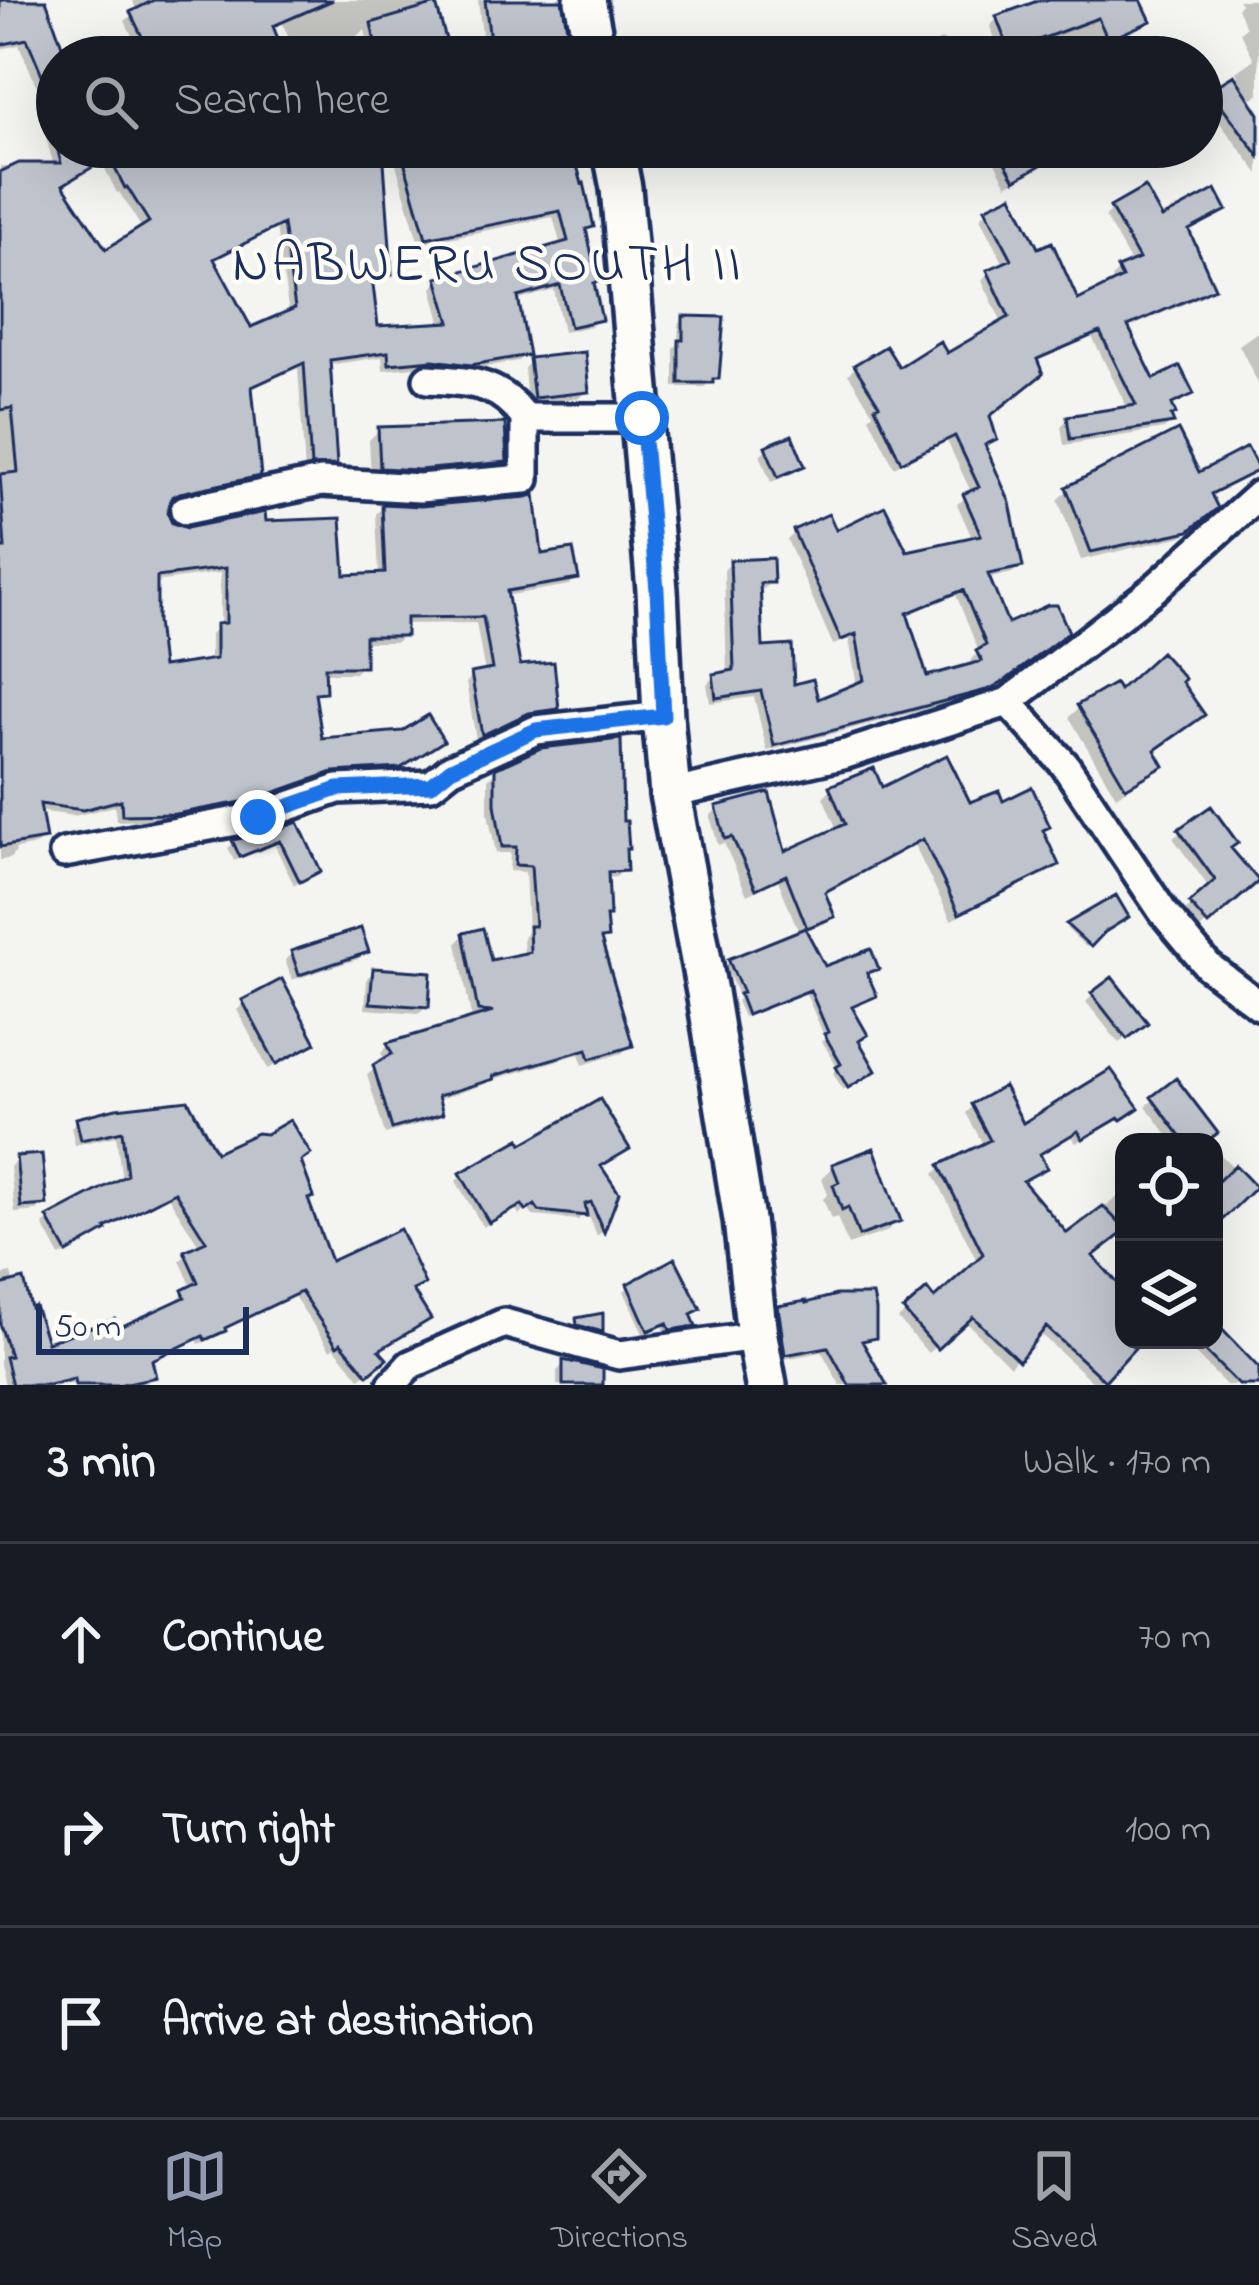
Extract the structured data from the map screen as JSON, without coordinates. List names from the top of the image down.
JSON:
{
  "districts": ["NABWERU SOUTH II"],
  "scale_bar": "50 m",
  "page": {
    "search": "Search here",
    "scale": "50 m",
    "heading": ["3 min", "Walk · 170 m"],
    "list": [
      ["Continue", "70 m"],
      ["Turn right", "100 m"],
      "Arrive at destination"
    ],
    "nav": ["Map", "Directions", "Saved"]
  }
}
